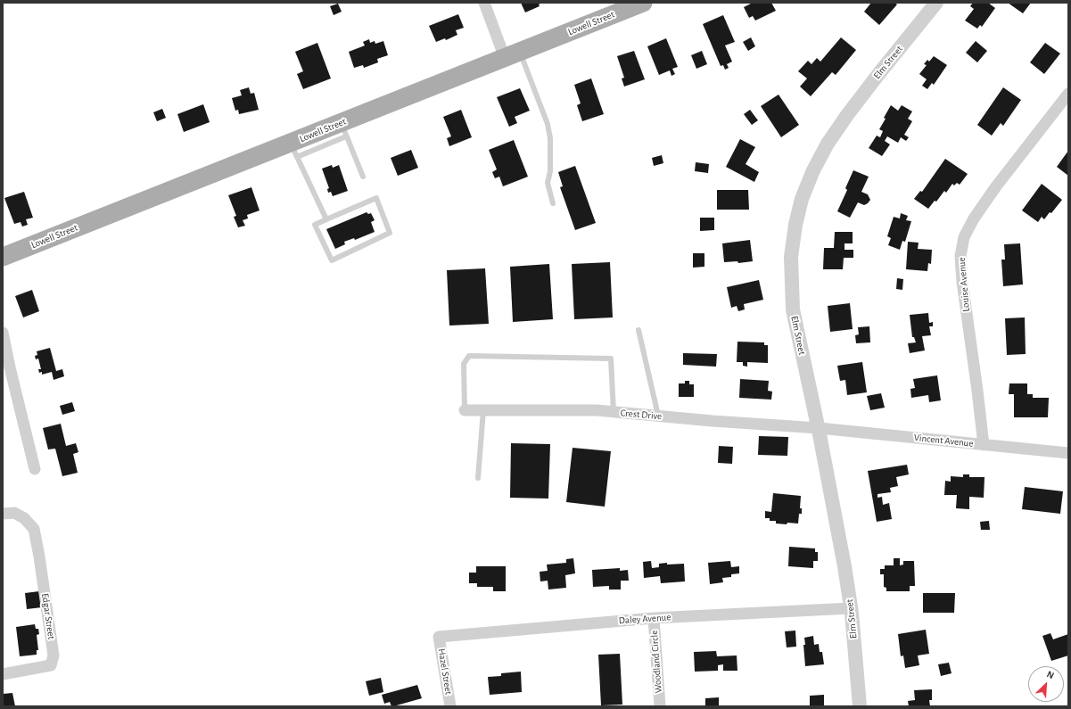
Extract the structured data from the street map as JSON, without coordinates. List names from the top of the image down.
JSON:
{
  "streets": {
    "main road": ["Lowell Street"],
    "street": [
      "Elm Street",
      "Louise Avenue",
      "Crest Drive",
      "Vincent Avenue",
      "Edgar Street",
      "Daley Avenue",
      "Woodland Circle",
      "Hazel Street"
    ]
  },
  "crossings": [
    ["Elm Street", "Crest Drive"],
    ["Elm Street", "Vincent Avenue"],
    ["Elm Street", "Daley Avenue"],
    ["Louise Avenue", "Vincent Avenue"],
    ["Crest Drive", "Vincent Avenue"],
    ["Daley Avenue", "Woodland Circle"],
    ["Daley Avenue", "Hazel Street"]
  ],
  "north": "top right"
}
